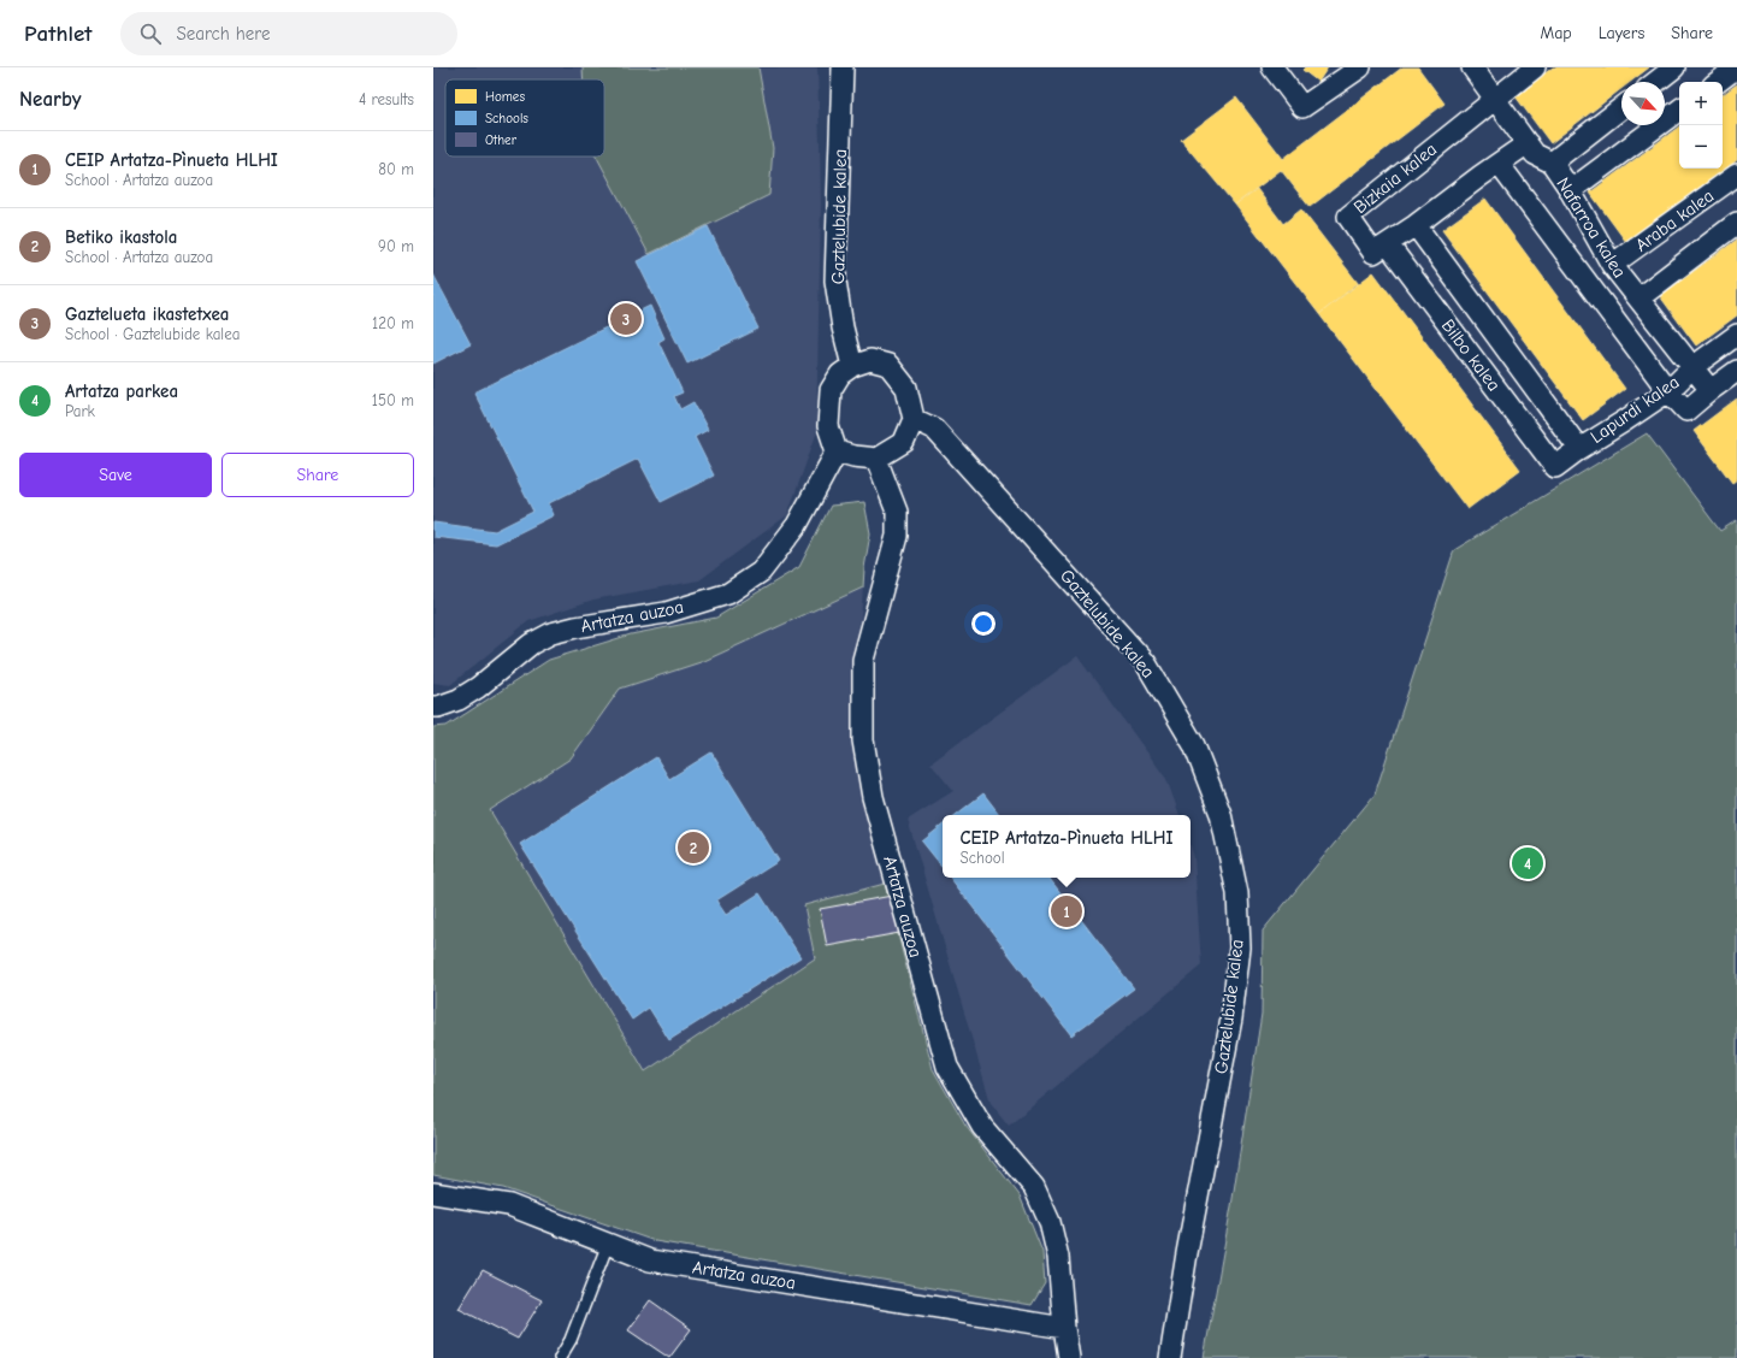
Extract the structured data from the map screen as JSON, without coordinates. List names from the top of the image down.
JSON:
{
  "streets": {
    "street": [
      "Bizkaia kalea",
      "Gaztelubide kalea",
      "Araba kalea",
      "Nafarroa kalea",
      "Bilbo kalea",
      "Lapurdi kalea",
      "Artatza auzoa"
    ]
  },
  "crossings": [
    ["Bizkaia kalea", "Nafarroa kalea"],
    ["Bizkaia kalea", "Bilbo kalea"],
    ["Gaztelubide kalea", "Artatza auzoa"],
    ["Araba kalea", "Nafarroa kalea"],
    ["Nafarroa kalea", "Lapurdi kalea"],
    ["Bilbo kalea", "Lapurdi kalea"]
  ],
  "legend": ["Homes", "Schools", "Other"],
  "north": "bottom right",
  "page": {
    "header": "Pathlet",
    "search": "Search here",
    "nav": ["Map", "Layers", "Share"],
    "heading": ["Nearby", "4 results"],
    "map_buttons": ["+", "−"],
    "list": [
      {
        "mark": "1",
        "name": "CEIP Artatza-Pìnueta HLHI",
        "note": "School · Artatza auzoa",
        "value": "80 m"
      },
      {
        "mark": "2",
        "name": "Betiko ikastola",
        "note": "School · Artatza auzoa",
        "value": "90 m"
      },
      {
        "mark": "3",
        "name": "Gaztelueta ikastetxea",
        "note": "School · Gaztelubide kalea",
        "value": "120 m"
      },
      {
        "mark": "4",
        "name": "Artatza parkea",
        "note": "Park",
        "value": "150 m"
      }
    ],
    "pins": [
      "3",
      "2",
      "4",
      "1"
    ],
    "buttons": ["Save", "Share"],
    "popup": ["CEIP Artatza-Pìnueta HLHI", "School"]
  }
}
